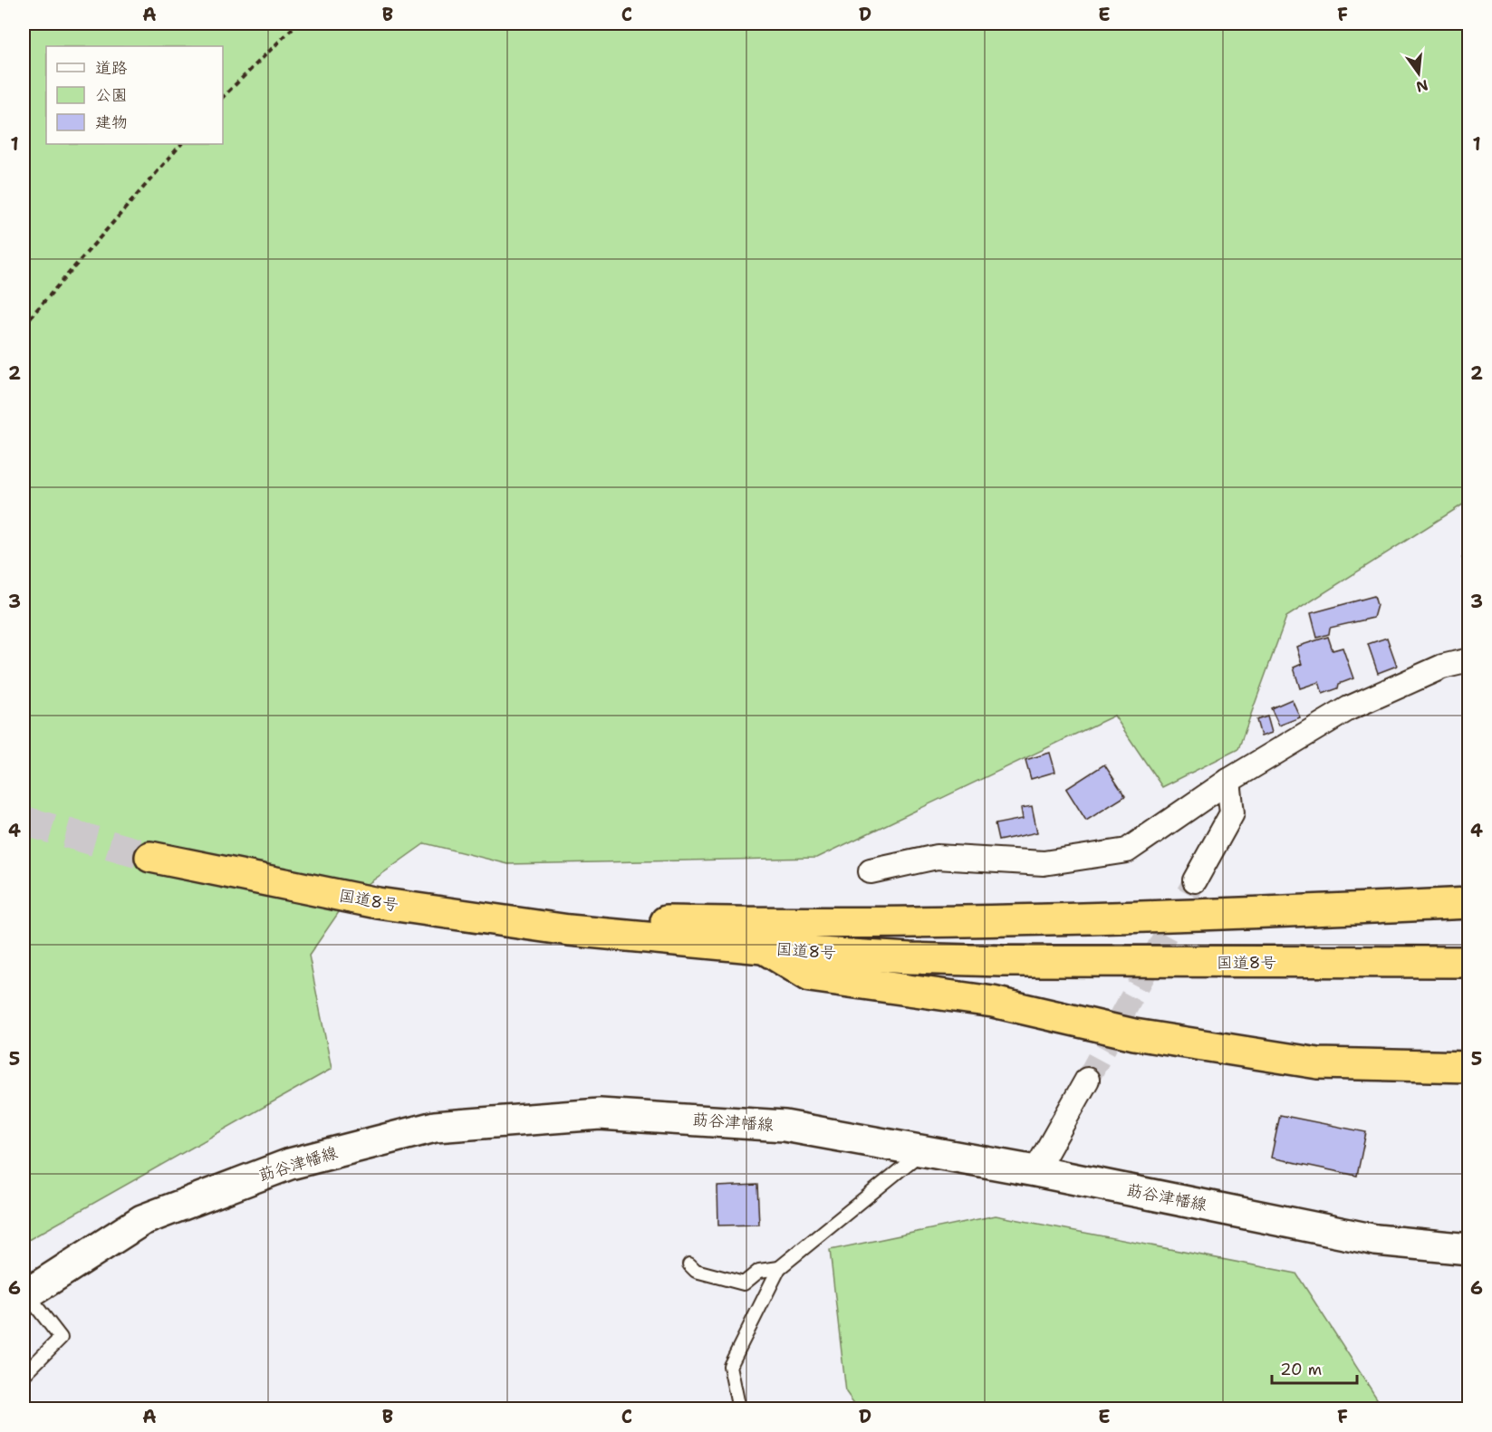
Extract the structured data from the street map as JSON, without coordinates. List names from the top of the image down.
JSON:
{
  "streets": {
    "highway": ["国道8号"],
    "main road": ["莇谷津幡線"]
  },
  "legend": ["道路", "公園", "建物"],
  "scale_bar": "20 m",
  "north": "bottom",
  "grid": {
    "columns": [
      "A",
      "B",
      "C",
      "D",
      "E",
      "F"
    ],
    "rows": [
      "1",
      "2",
      "3",
      "4",
      "5",
      "6"
    ]
  }
}
